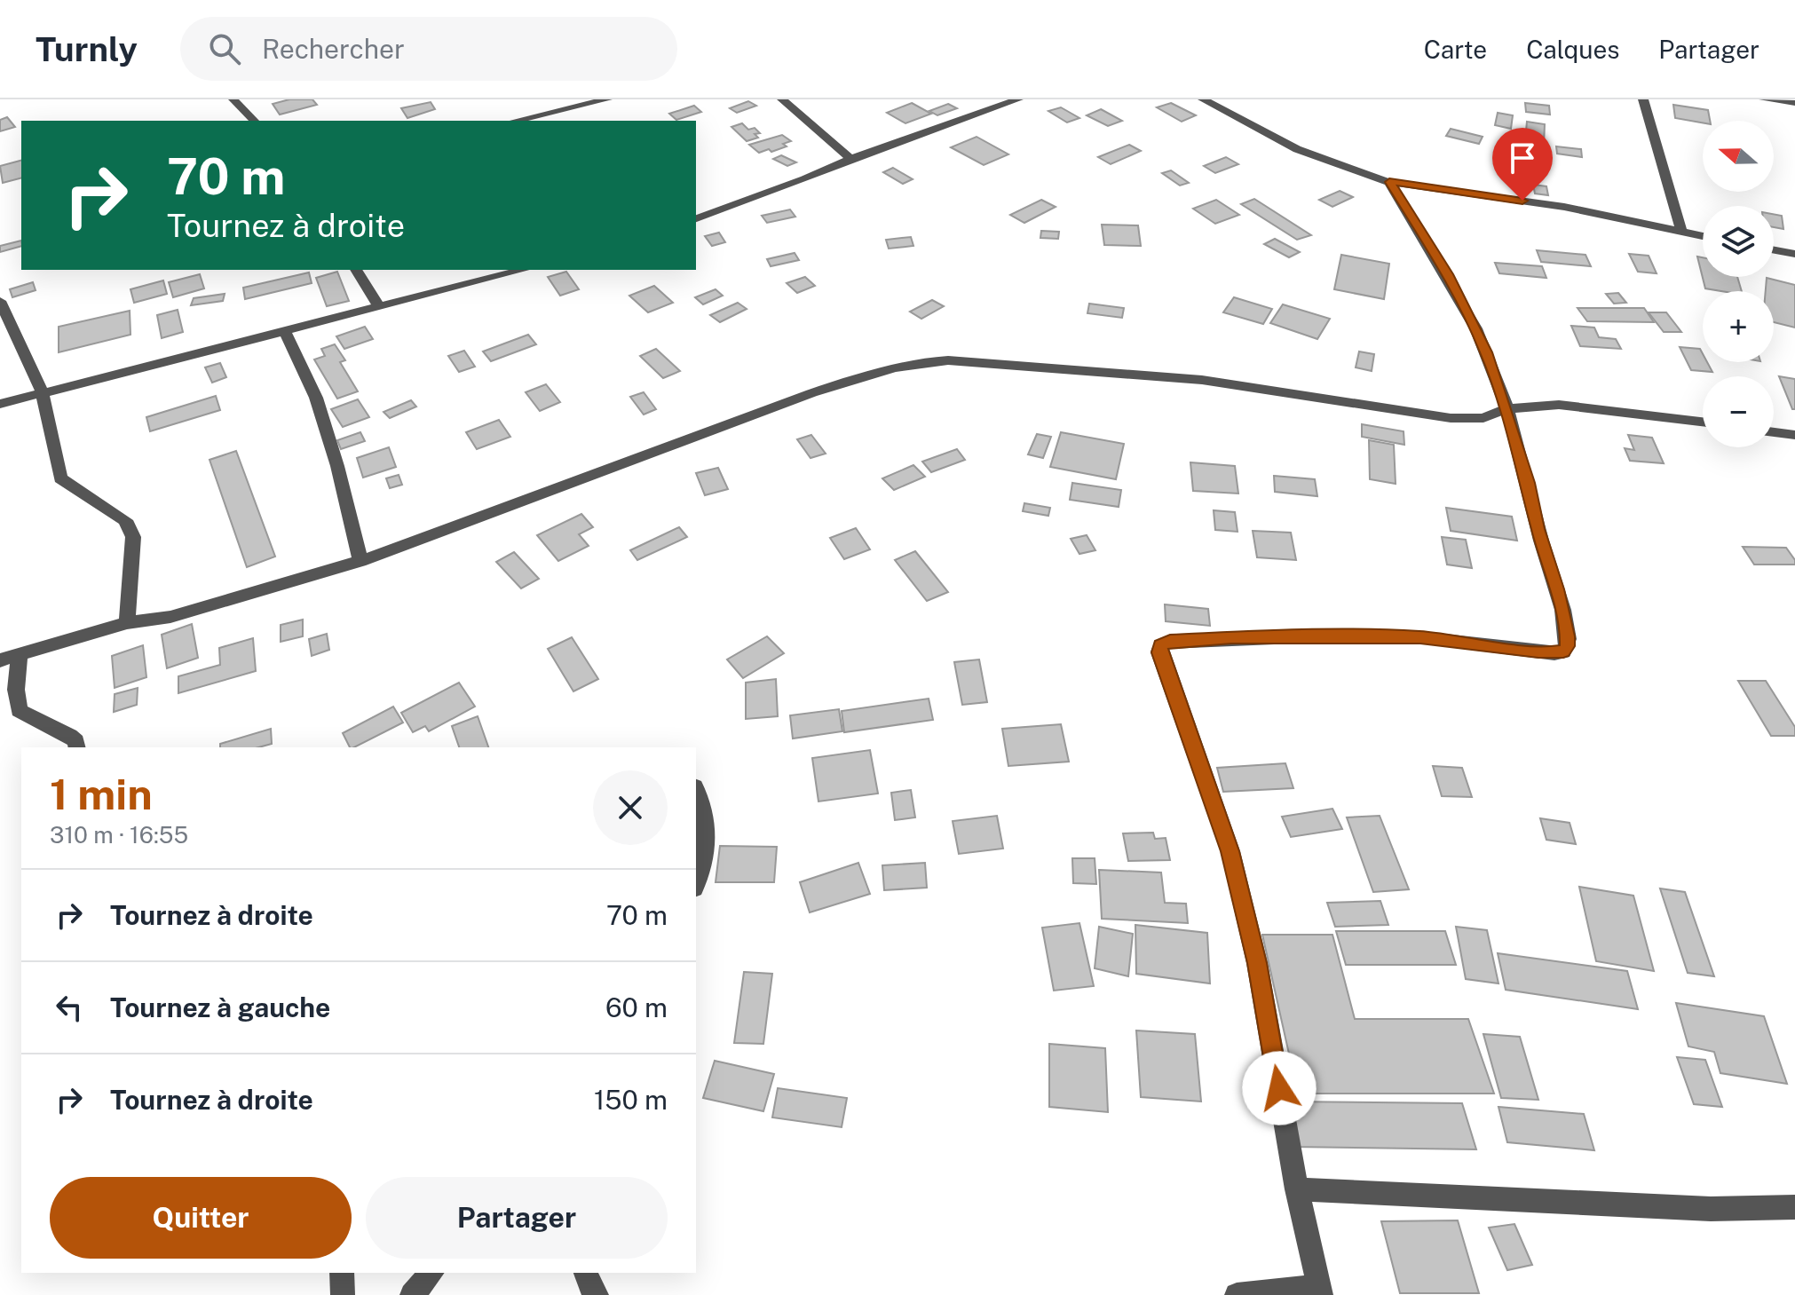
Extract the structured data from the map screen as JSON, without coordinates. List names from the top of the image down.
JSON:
{
  "north": "left",
  "page": {
    "header": "Turnly",
    "search": "Rechercher",
    "nav": ["Carte", "Calques", "Partager"],
    "map_buttons": ["+", "−"],
    "turn": ["70 m", "Tournez à droite"],
    "heading": ["1 min", "310 m · 16:55"],
    "list": [
      {
        "name": "Tournez à droite",
        "value": "70 m"
      },
      {
        "name": "Tournez à gauche",
        "value": "60 m"
      },
      {
        "name": "Tournez à droite",
        "value": "150 m"
      }
    ],
    "buttons": ["Quitter", "Partager"]
  }
}
